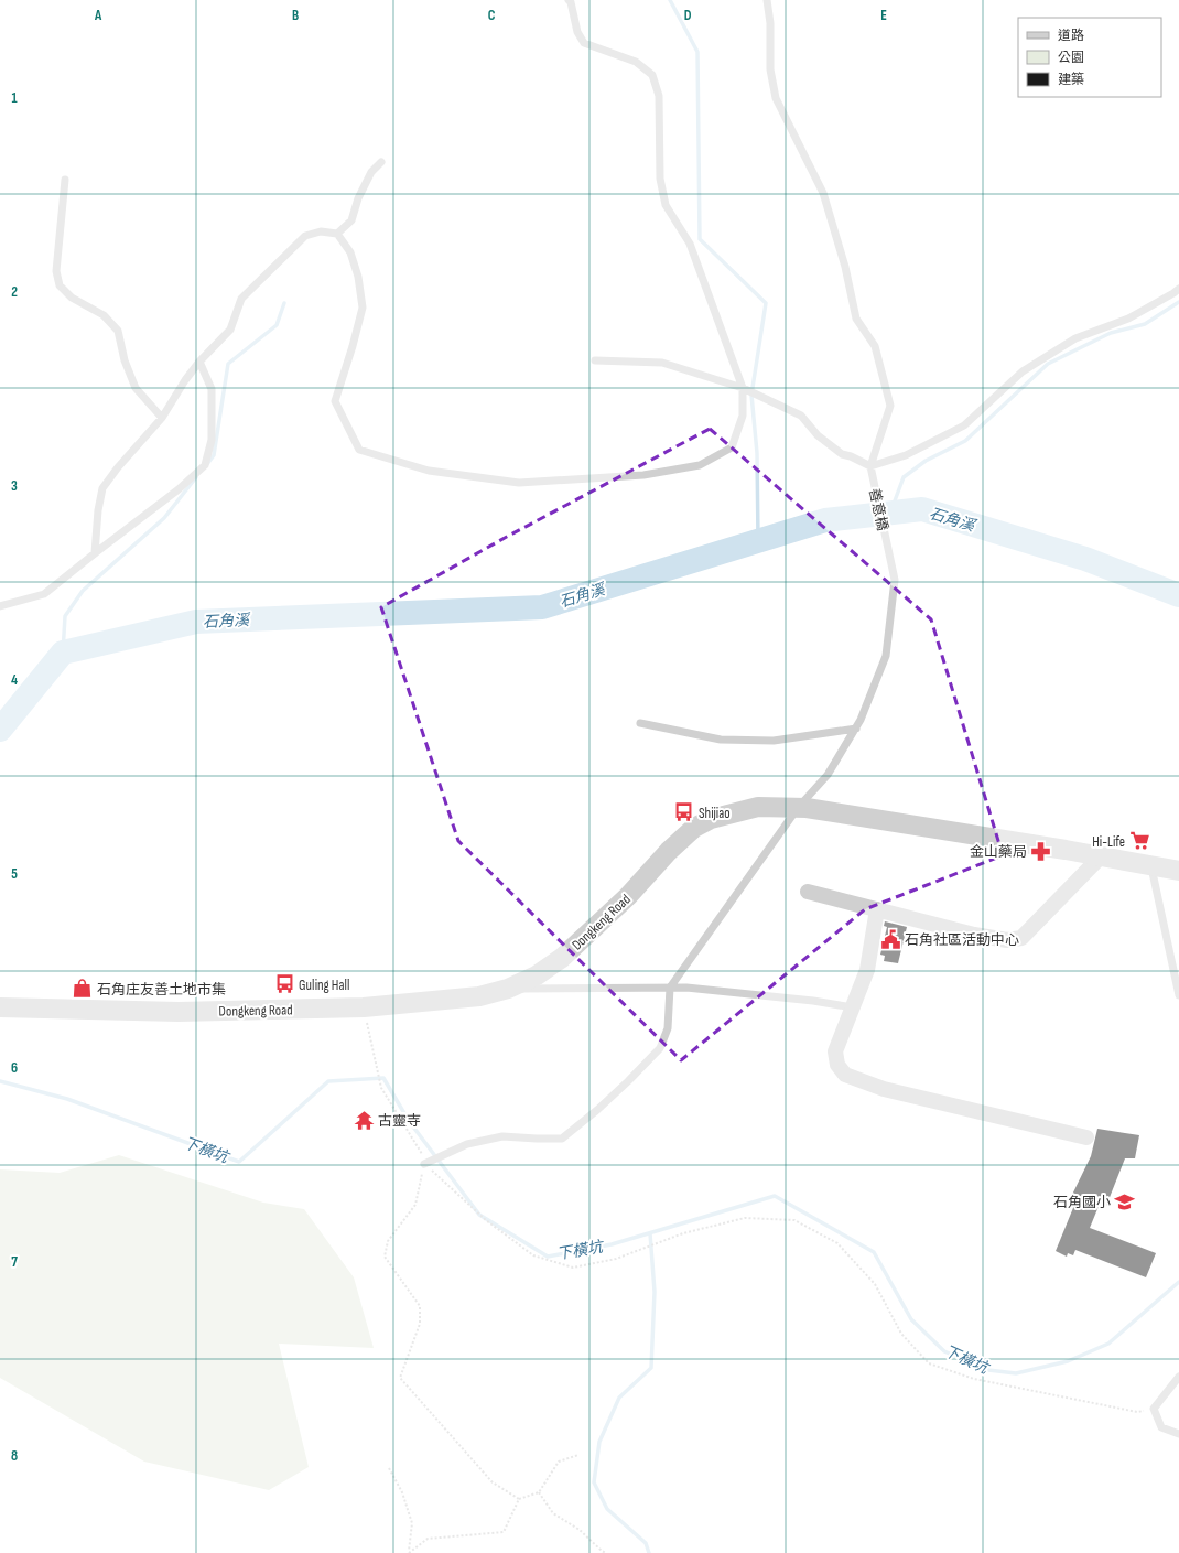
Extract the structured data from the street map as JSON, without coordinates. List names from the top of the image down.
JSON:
{
  "streets": {
    "street": ["Dongkeng Road"],
    "lane": ["善意橋"]
  },
  "crossings": [
    ["善意橋", "Dongkeng Road"]
  ],
  "water": ["石角溪", "下橫坑"],
  "places": {
    "bus stop": ["Shijiao", "Guling Hall"],
    "supermarket": ["Hi-Life"],
    "pharmacy": ["金山藥局"],
    "public building": ["石角社區活動中心"],
    "shop": ["石角庄友善土地市集"],
    "temple": ["古靈寺"],
    "school or university": ["石角國小"]
  },
  "legend": ["道路", "公園", "建築"],
  "grid": {
    "columns": [
      "A",
      "B",
      "C",
      "D",
      "E"
    ],
    "rows": [
      "1",
      "2",
      "3",
      "4",
      "5",
      "6",
      "7",
      "8"
    ]
  }
}
